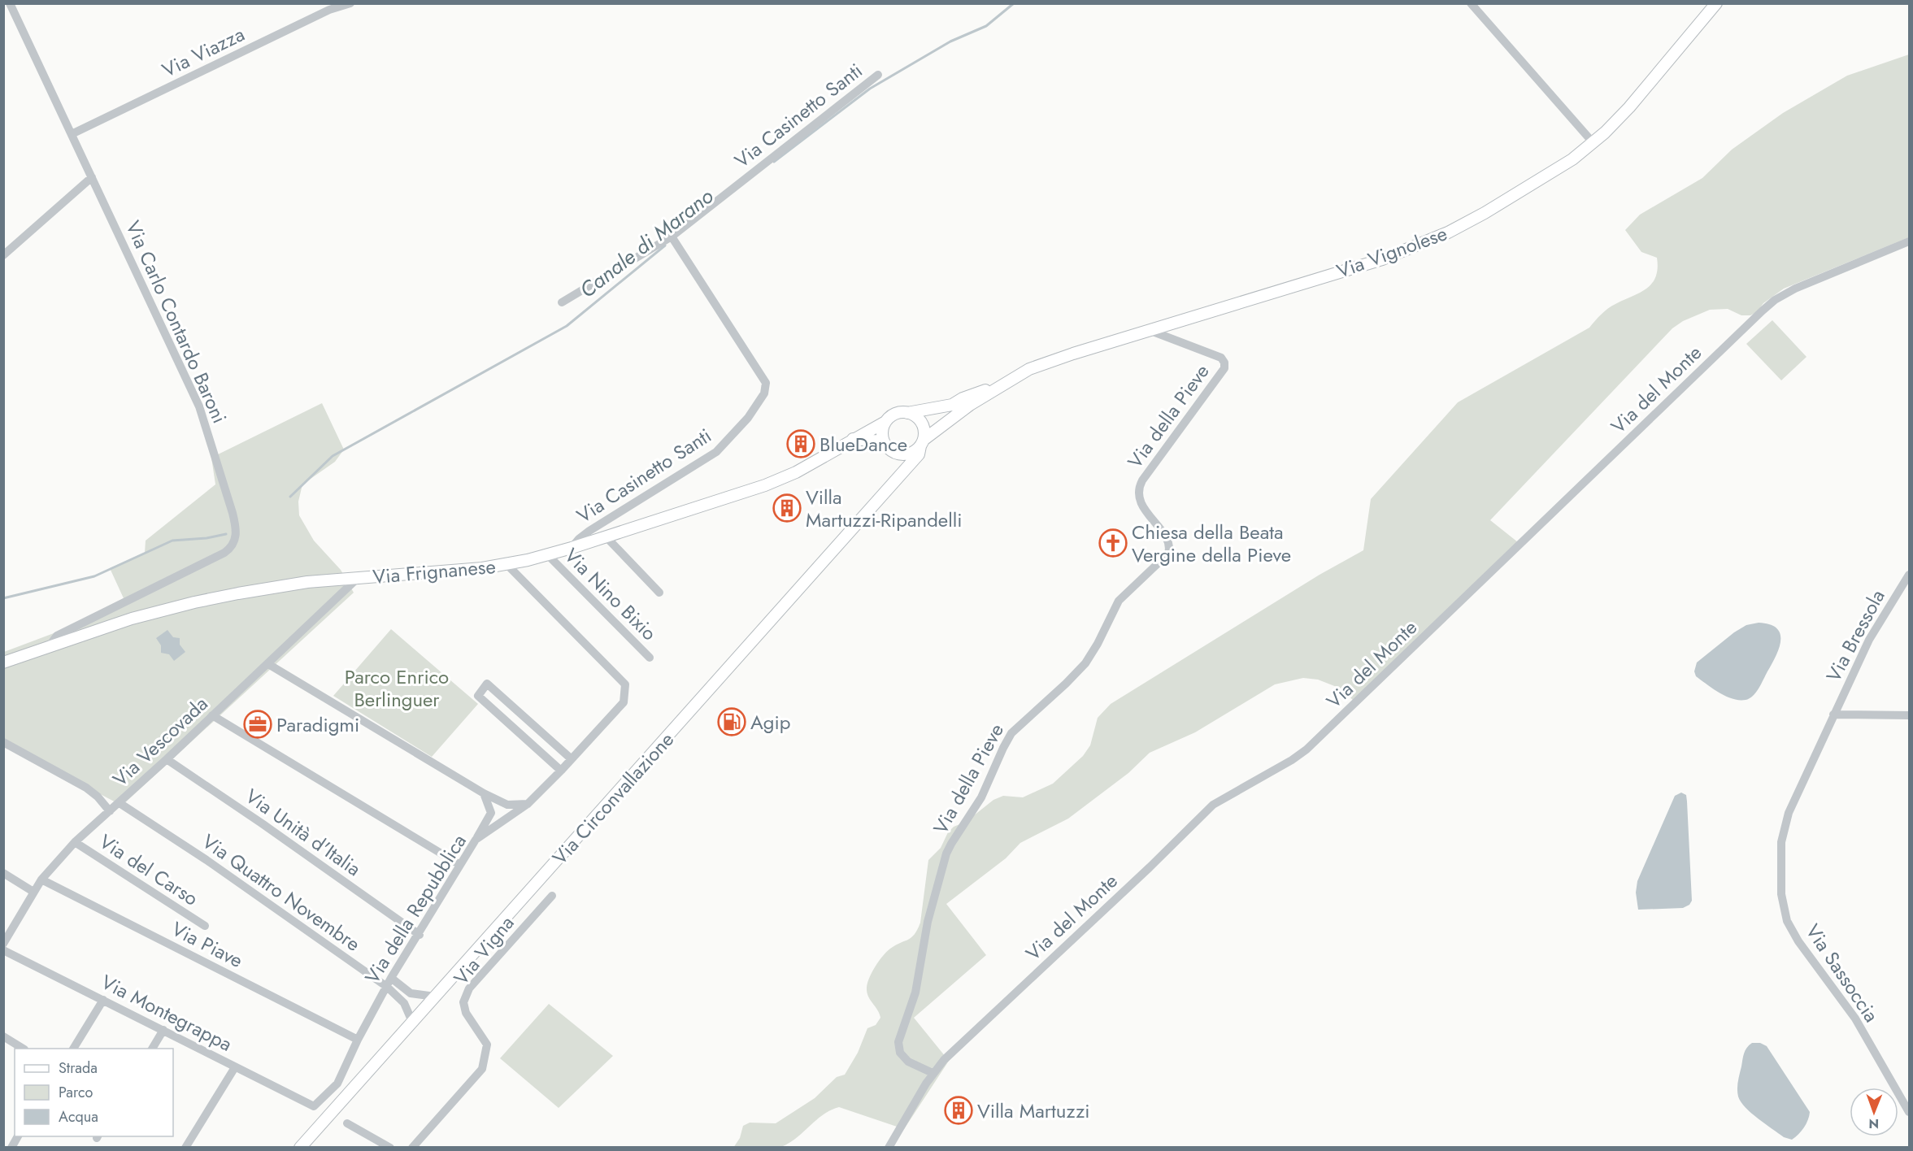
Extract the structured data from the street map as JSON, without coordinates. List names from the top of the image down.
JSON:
{
  "streets": {
    "main road": ["Via Vignolese", "Via Frignanese", "Via Circonvallazione"],
    "street": [
      "Via Viazza",
      "Via Casinetto Santi",
      "Via Carlo Contardo Baroni",
      "Via del Monte",
      "Via della Pieve",
      "Via Nino Bixio",
      "Via Bressola",
      "Via Vescovada",
      "Via Unità d'Italia",
      "Via del Carso",
      "Via Quattro Novembre",
      "Via della Repubblica",
      "Via Piave",
      "Via Vigna",
      "Via Sassoccia",
      "Via Montegrappa"
    ]
  },
  "crossings": [
    ["Via Viazza", "Via Carlo Contardo Baroni"],
    ["Via Casinetto Santi", "Via Frignanese"],
    ["Via Vignolese", "Via della Pieve"],
    ["Via Vignolese", "Via Circonvallazione"],
    ["Via Carlo Contardo Baroni", "Via Frignanese"],
    ["Via del Monte", "Via della Pieve"],
    ["Via Frignanese", "Via Nino Bixio"],
    ["Via Frignanese", "Via Vescovada"],
    ["Via Frignanese", "Via Circonvallazione"],
    ["Via Frignanese", "Via della Repubblica"],
    ["Via Bressola", "Via Sassoccia"],
    ["Via Vescovada", "Via Unità d'Italia"],
    ["Via Vescovada", "Via del Carso"],
    ["Via Vescovada", "Via Quattro Novembre"],
    ["Via Vescovada", "Via Piave"],
    ["Via Circonvallazione", "Via Quattro Novembre"],
    ["Via Unità d'Italia", "Via della Repubblica"],
    ["Via Quattro Novembre", "Via della Repubblica"],
    ["Via della Repubblica", "Via Piave"],
    ["Via della Repubblica", "Via Montegrappa"]
  ],
  "water": ["Canale di Marano"],
  "parks": ["Parco Enrico Berlinguer"],
  "places": {
    "building": ["BlueDance", "Villa Martuzzi-Ripandelli", "Villa Martuzzi"],
    "church": ["Chiesa della Beata Vergine della Pieve"],
    "fuel station": ["Agip"],
    "office": ["Paradigmi"]
  },
  "legend": ["Strada", "Parco", "Acqua"],
  "north": "bottom"
}
